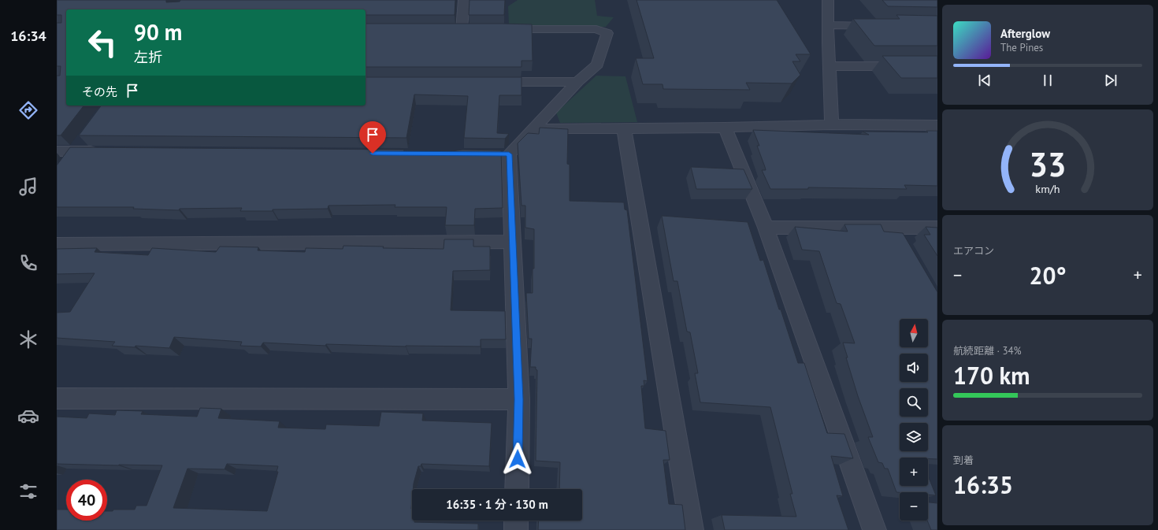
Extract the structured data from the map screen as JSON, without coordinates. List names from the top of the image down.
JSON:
{
  "north": "top",
  "page": {
    "tabs": "16:34",
    "turn": ["90 m", "左折"],
    "song": ["Afterglow", "The Pines"],
    "then": "その先",
    "tile": [
      "エアコン",
      ["航続距離 · 34%", "170 km"],
      ["到着", "16:35"]
    ],
    "heat": ["−", "20°", "+"],
    "map_buttons": ["+", "−"],
    "limit": "40",
    "trip": "16:35 · 1 分 · 130 m",
    "gauge": ["33", "km/h"]
  }
}
